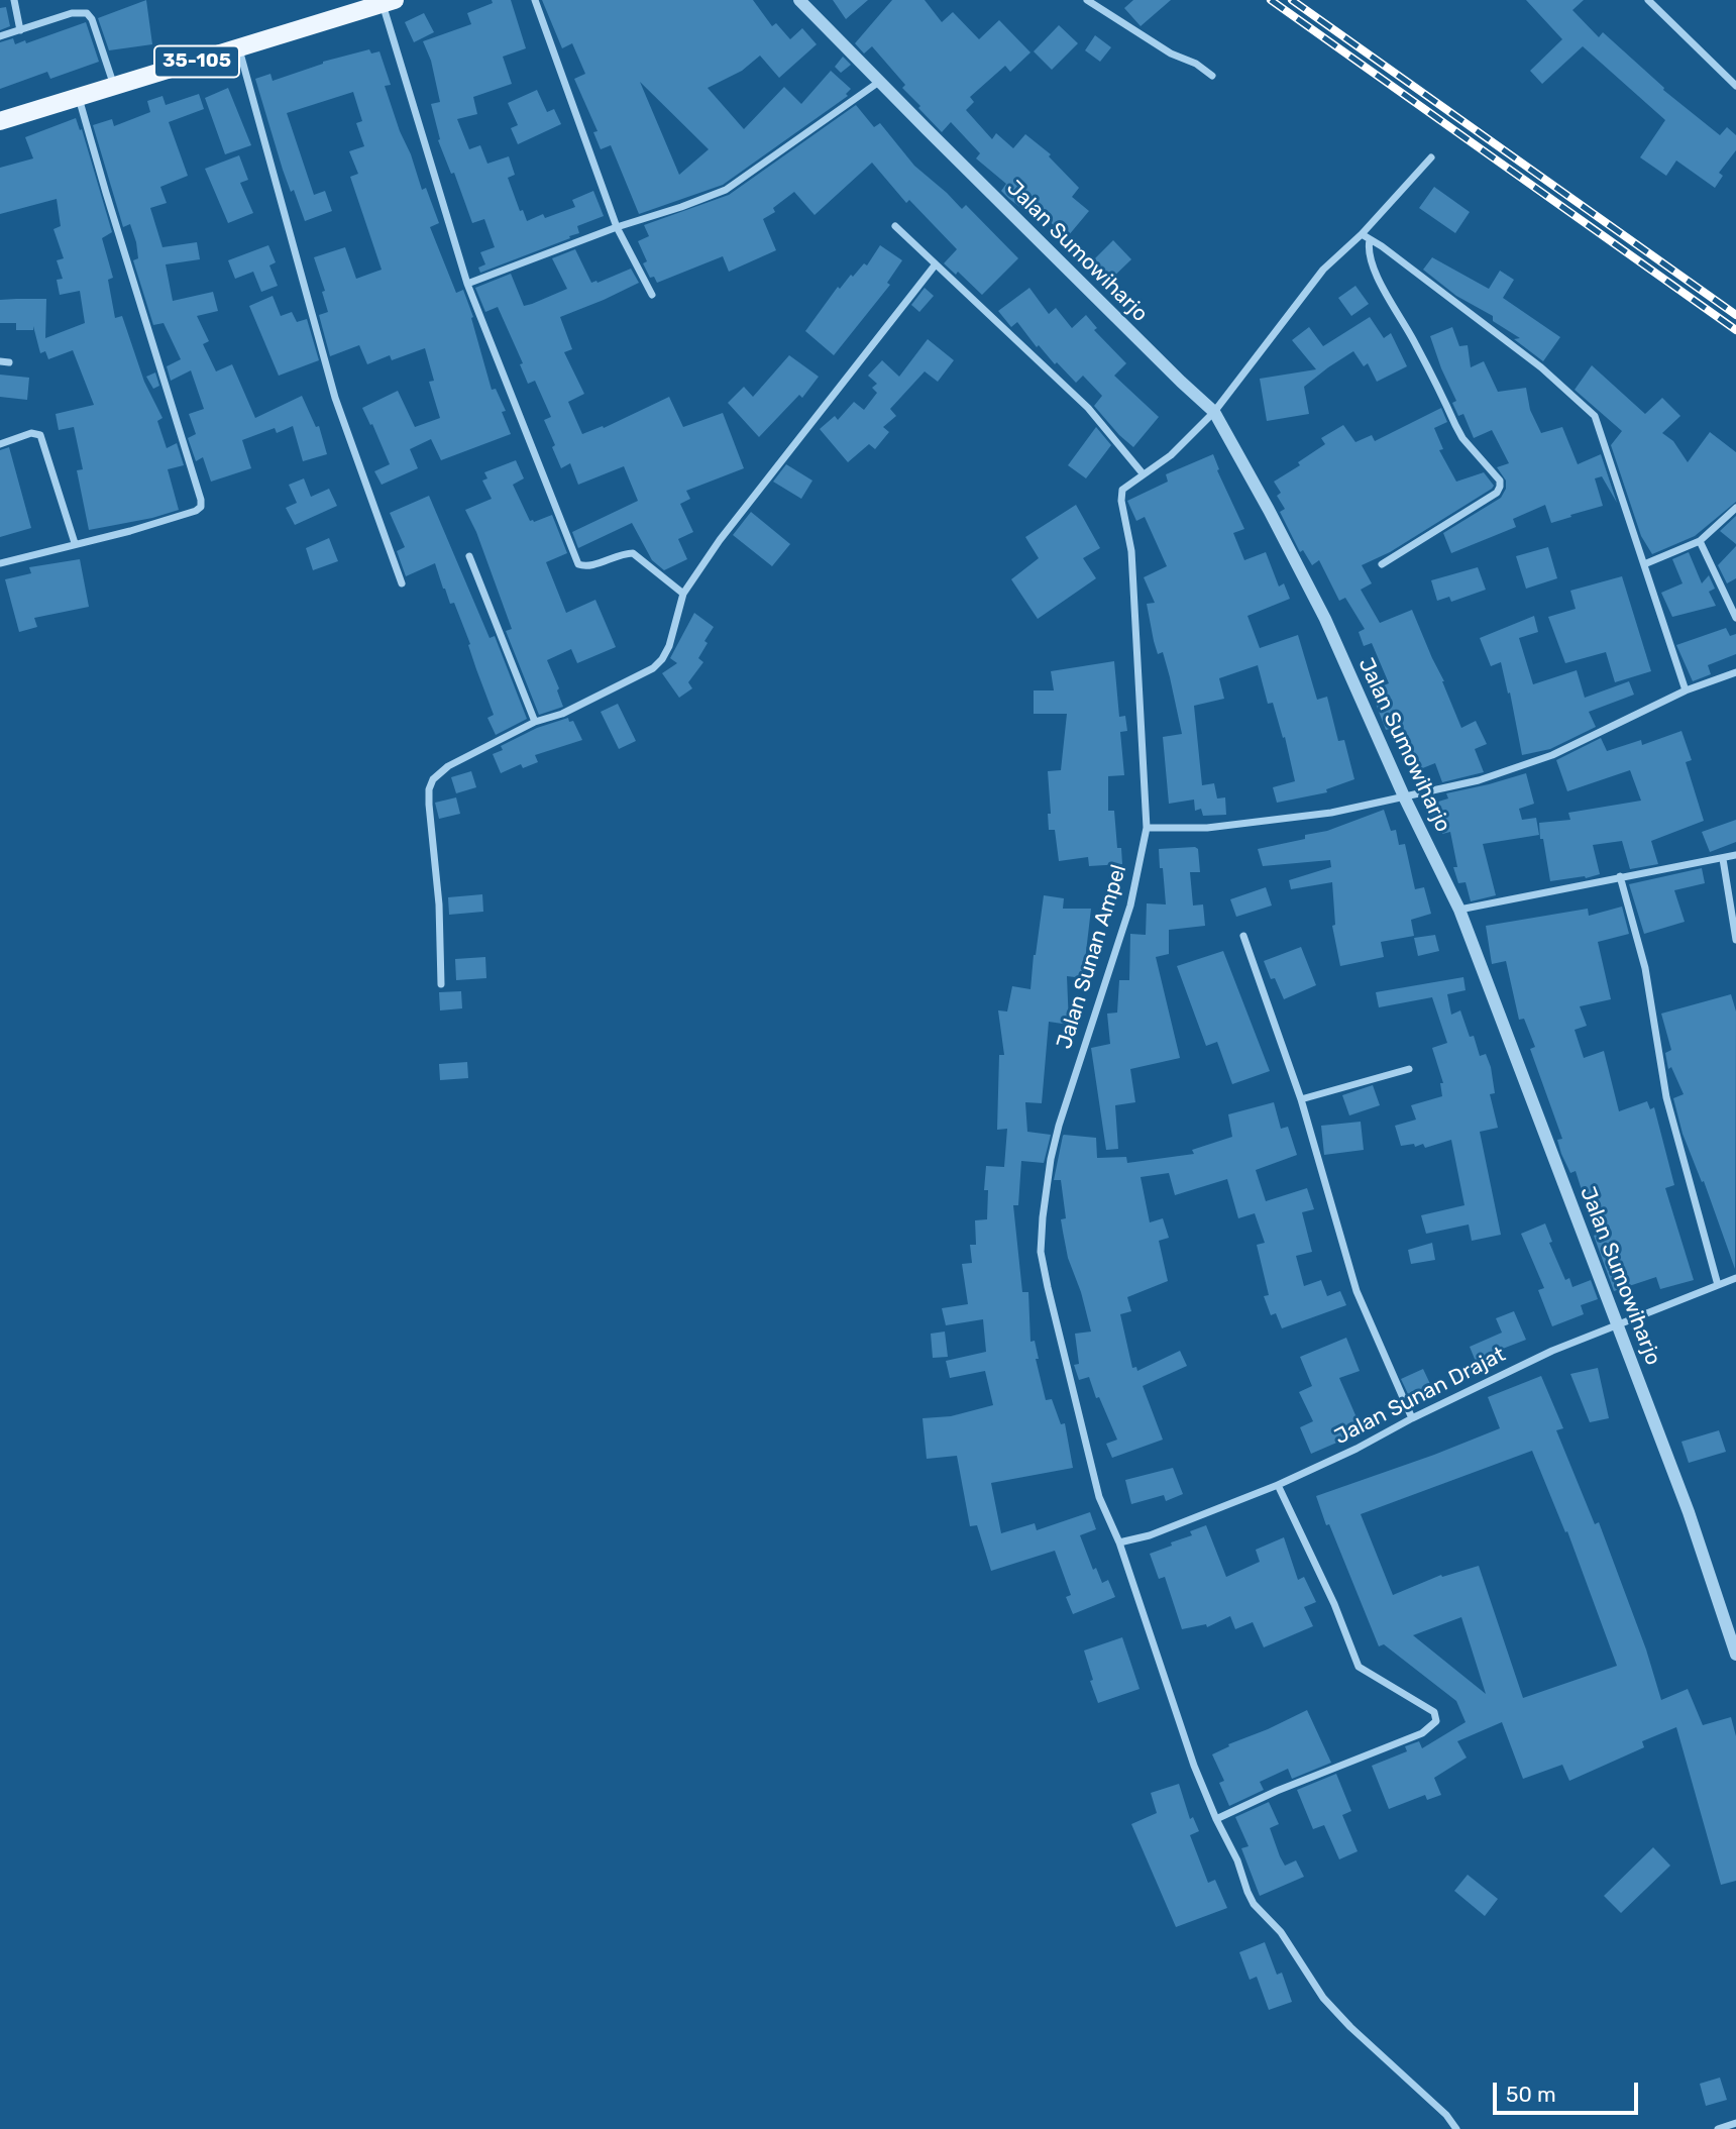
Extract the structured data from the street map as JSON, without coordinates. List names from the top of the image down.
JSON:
{
  "streets": {
    "main road": ["35-105"],
    "street": ["Jalan Sumowiharjo", "Jalan Sunan Ampel", "Jalan Sunan Drajat"]
  },
  "crossings": [
    ["Jalan Sumowiharjo", "Jalan Sunan Ampel"],
    ["Jalan Sumowiharjo", "Jalan Sunan Drajat"],
    ["Jalan Sunan Ampel", "Jalan Sunan Drajat"]
  ],
  "scale_bar": "50 m"
}
